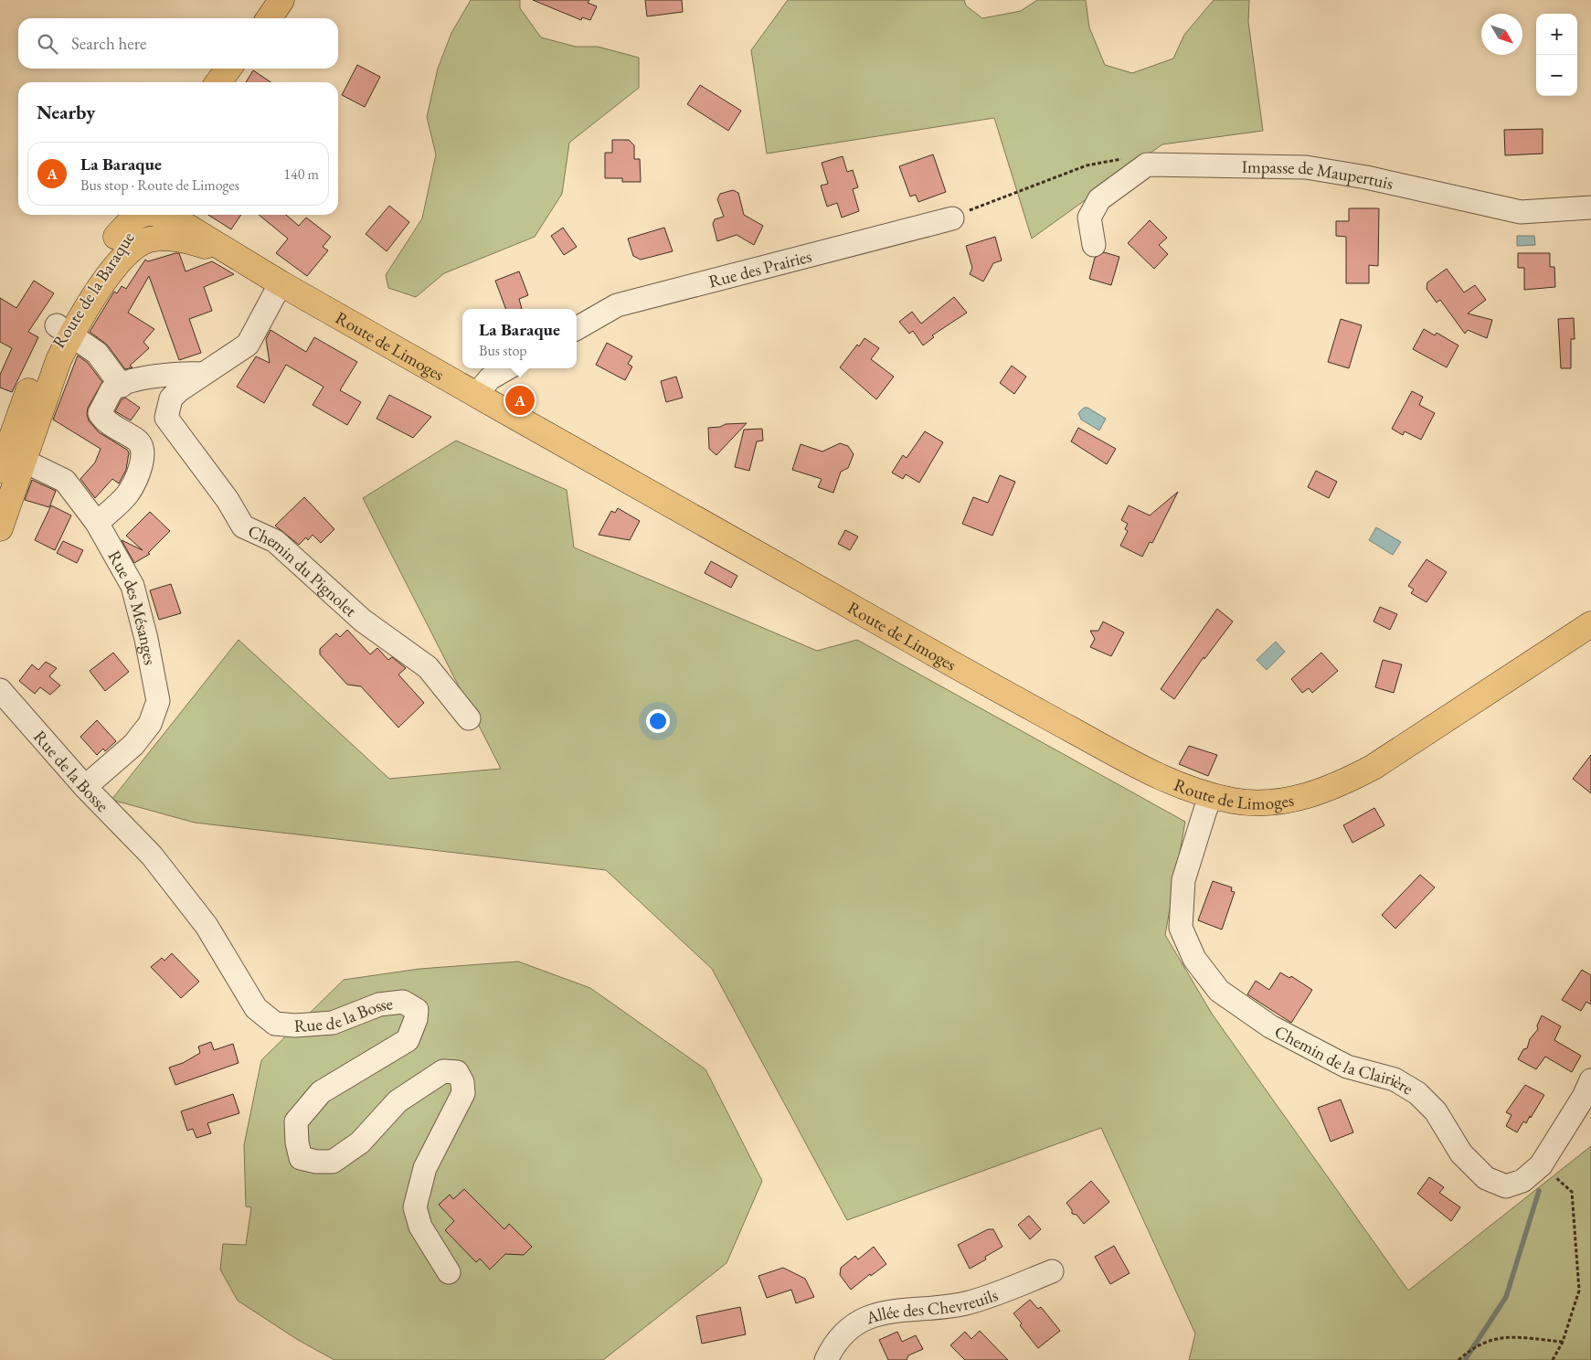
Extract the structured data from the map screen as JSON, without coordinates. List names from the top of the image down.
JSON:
{
  "streets": {
    "main road": ["Route de la Baraque", "Route de Limoges"],
    "street": [
      "Impasse de Maupertuis",
      "Rue des Prairies",
      "Chemin du Pignolet",
      "Rue des Mésanges",
      "Rue de la Bosse",
      "Chemin de la Clairière",
      "Allée des Chevreuils"
    ]
  },
  "crossings": [
    ["Route de la Baraque", "Route de Limoges"],
    ["Route de la Baraque", "Rue des Mésanges"],
    ["Route de Limoges", "Chemin du Pignolet"],
    ["Route de Limoges", "Chemin de la Clairière"],
    ["Rue des Mésanges", "Rue de la Bosse"]
  ],
  "north": "bottom right",
  "page": {
    "map_buttons": ["+", "−"],
    "search": "Search here",
    "heading": "Nearby",
    "list": [
      {
        "mark": "A",
        "name": "La Baraque",
        "note": "Bus stop · Route de Limoges",
        "value": "140 m"
      }
    ],
    "popup": ["La Baraque", "Bus stop"],
    "pins": "A"
  }
}
